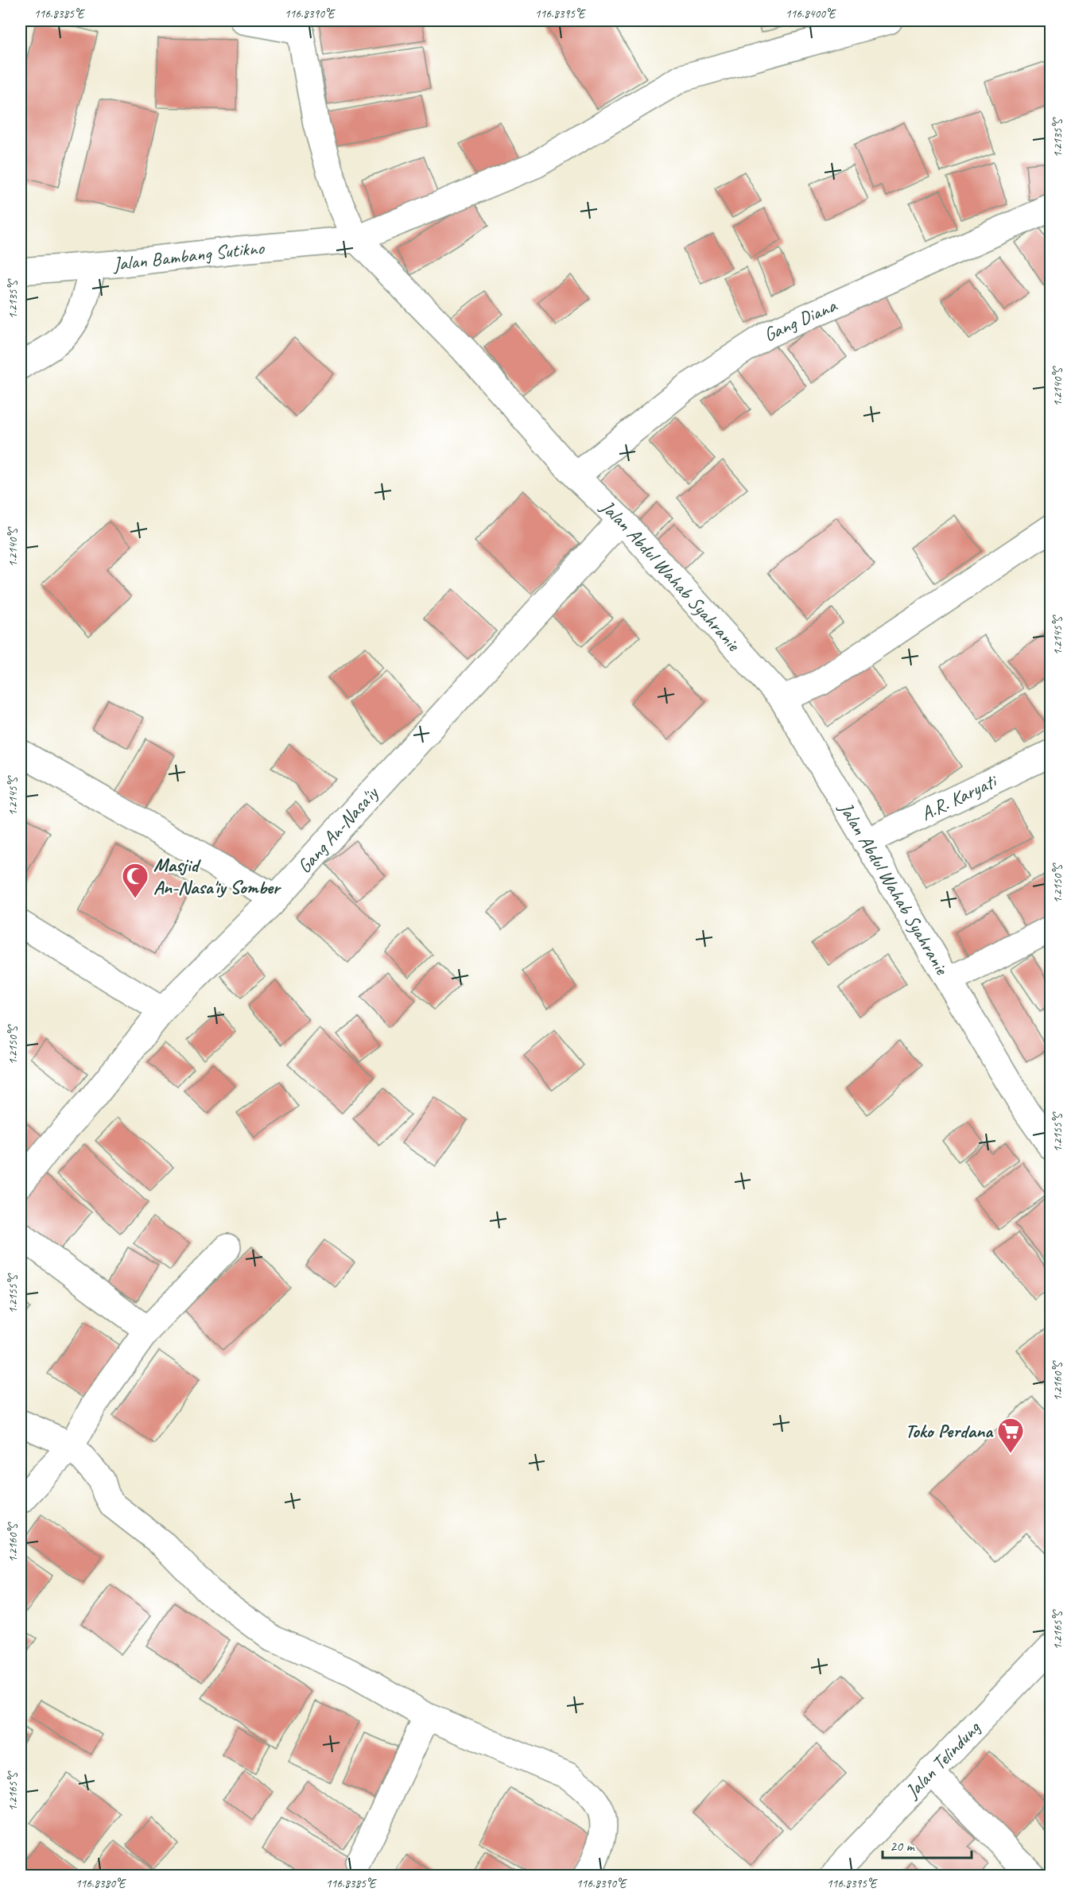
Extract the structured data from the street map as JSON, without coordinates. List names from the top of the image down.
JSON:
{
  "streets": {
    "street": [
      "Jalan Bambang Sutikno",
      "Gang Diana",
      "Jalan Abdul Wahab Syahranie",
      "A.R. Karyati",
      "Gang An-Nasa'iy",
      "Jalan Telindung"
    ]
  },
  "crossings": [
    ["Jalan Bambang Sutikno", "Jalan Abdul Wahab Syahranie"],
    ["Gang Diana", "Jalan Abdul Wahab Syahranie"],
    ["Jalan Abdul Wahab Syahranie", "A.R. Karyati"],
    ["Jalan Abdul Wahab Syahranie", "Gang An-Nasa'iy"]
  ],
  "places": {
    "mosque": ["Masjid An-Nasa'iy Somber"],
    "supermarket": ["Toko Perdana"]
  },
  "scale_bar": "20 m",
  "coordinates": [
    "116.8385°E",
    "116.8390°E",
    "116.8395°E",
    "116.8400°E",
    "1.2135°S",
    "1.2140°S",
    "1.2145°S",
    "1.2150°S",
    "1.2155°S",
    "1.2160°S",
    "1.2165°S",
    "116.8380°E"
  ]
}
